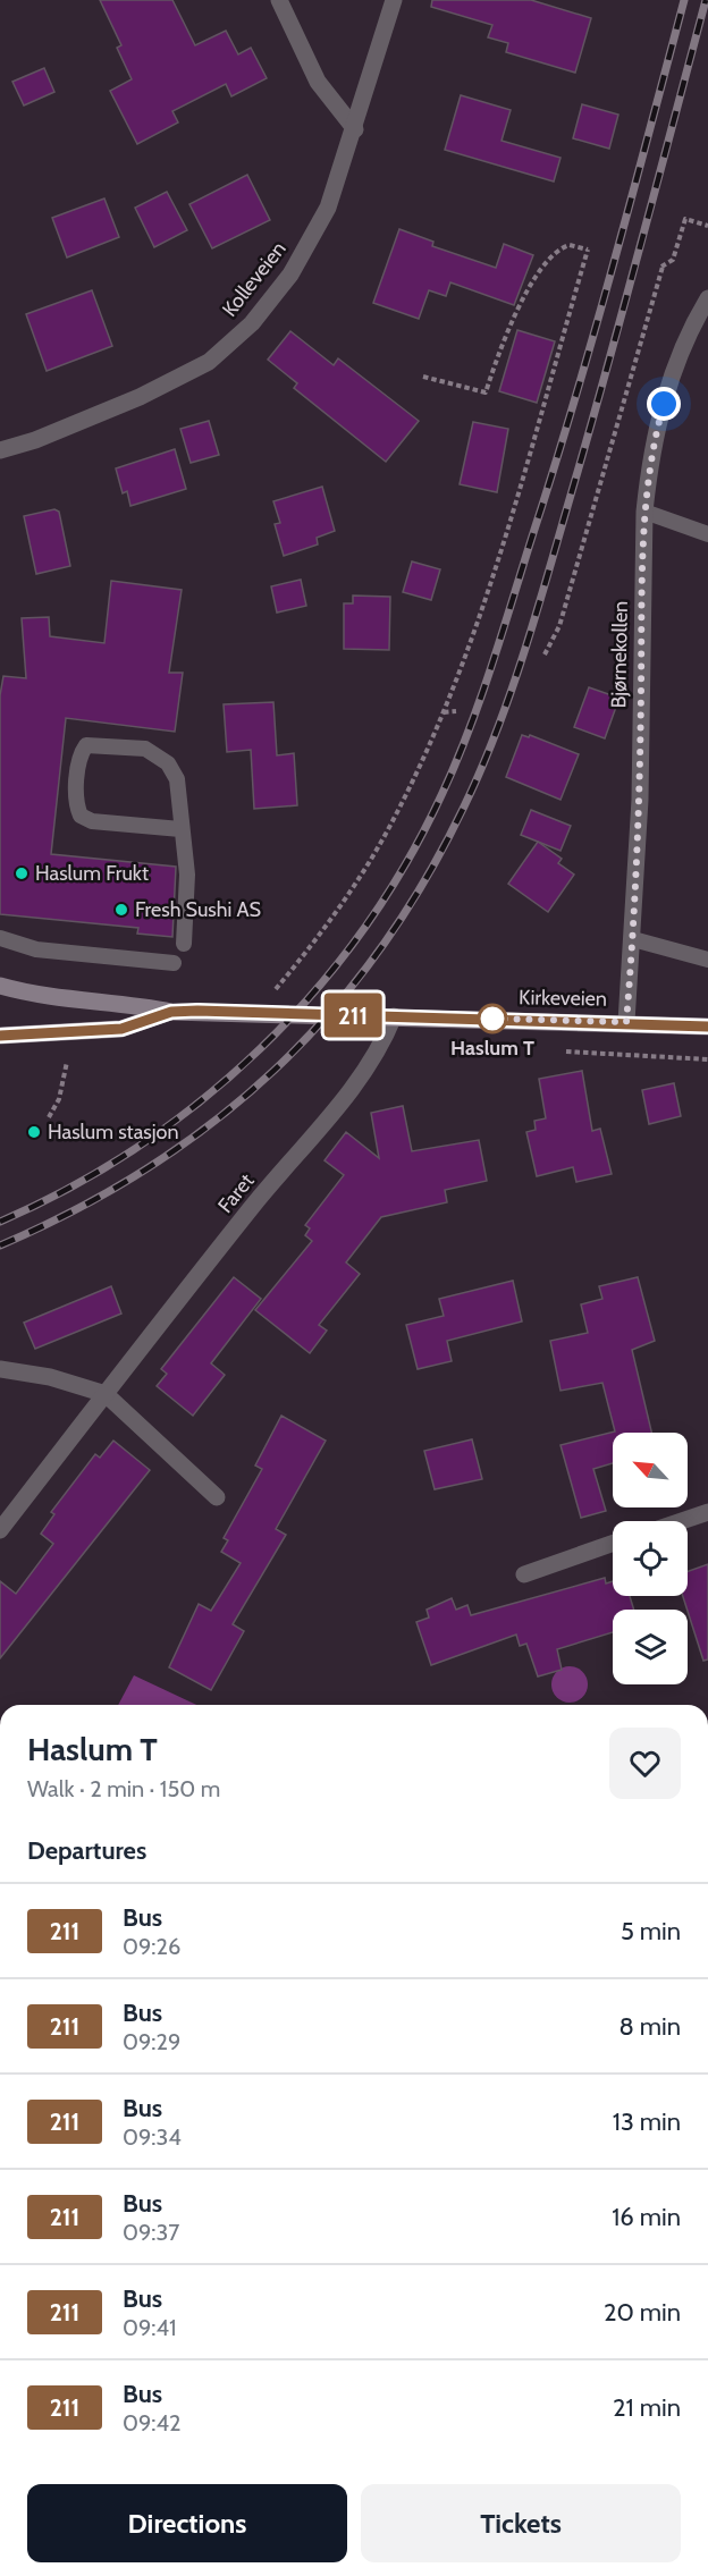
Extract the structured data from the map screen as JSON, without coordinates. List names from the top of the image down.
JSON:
{
  "streets": {
    "main road": ["Kirkeveien"],
    "street": ["Kolleveien", "Bjørnekollen", "Faret"]
  },
  "crossings": [
    ["Bjørnekollen", "Kirkeveien"],
    ["Kirkeveien", "Faret"]
  ],
  "places": [
    "Haslum Frukt",
    "Fresh Sushi AS",
    "Haslum T",
    "Haslum stasjon"
  ],
  "lines": ["bus line 211"],
  "north": "top left",
  "page": {
    "on_map": "211",
    "heading": [
      ["Haslum T", "Walk · 2 min · 150 m"],
      "Departures"
    ],
    "list": [
      {
        "mark": "211",
        "name": "Bus",
        "note": "09:26",
        "value": "5 min"
      },
      {
        "mark": "211",
        "name": "Bus",
        "note": "09:29",
        "value": "8 min"
      },
      {
        "mark": "211",
        "name": "Bus",
        "note": "09:34",
        "value": "13 min"
      },
      {
        "mark": "211",
        "name": "Bus",
        "note": "09:37",
        "value": "16 min"
      },
      {
        "mark": "211",
        "name": "Bus",
        "note": "09:41",
        "value": "20 min"
      },
      {
        "mark": "211",
        "name": "Bus",
        "note": "09:42",
        "value": "21 min"
      }
    ],
    "buttons": ["Directions", "Tickets"]
  }
}
